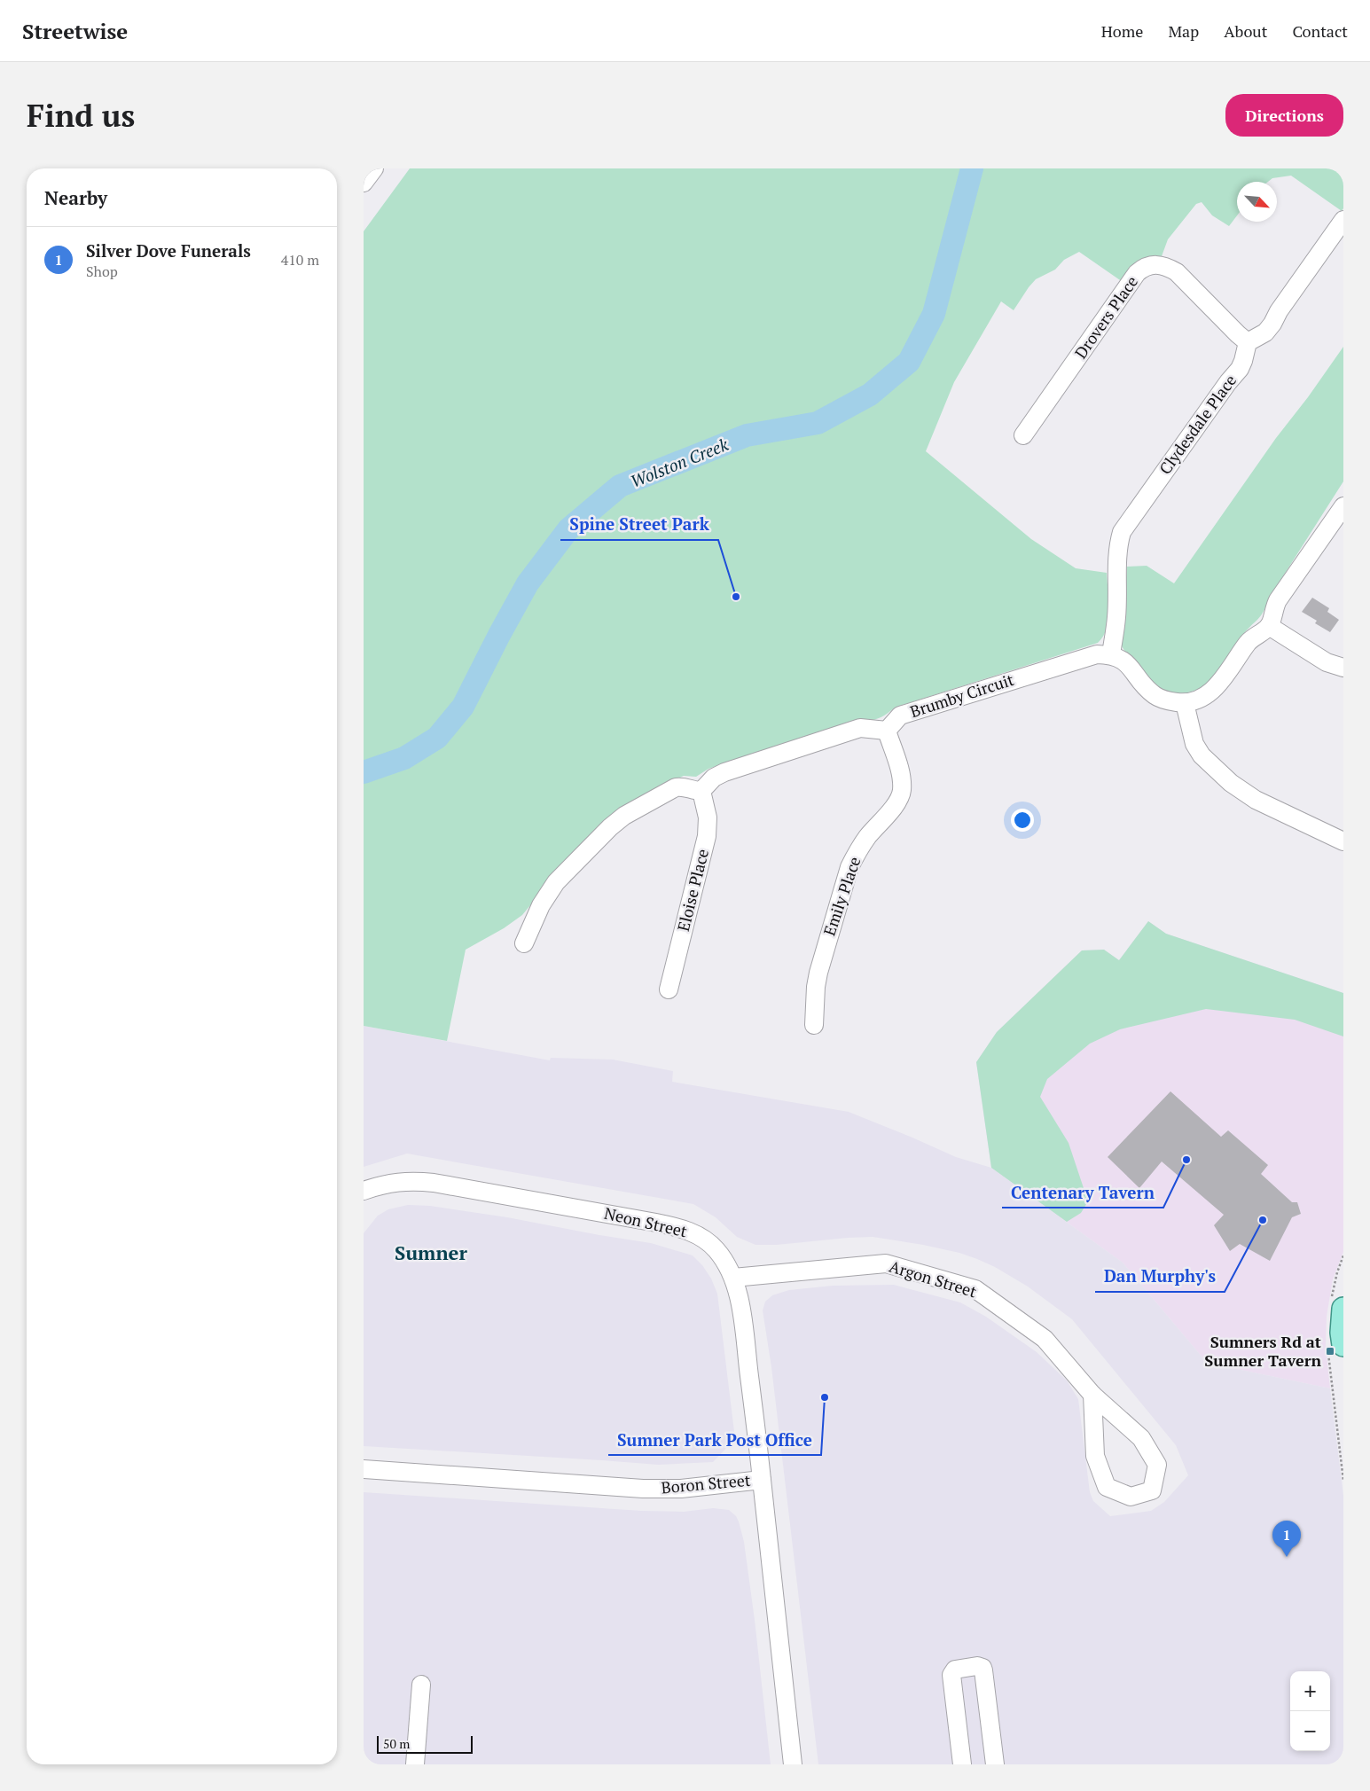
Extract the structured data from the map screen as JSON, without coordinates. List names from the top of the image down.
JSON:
{
  "streets": {
    "street": [
      "Drovers Place",
      "Clydesdale Place",
      "Brumby Circuit",
      "Eloise Place",
      "Emily Place",
      "Neon Street",
      "Argon Street",
      "Boron Street"
    ]
  },
  "crossings": [
    ["Drovers Place", "Clydesdale Place"],
    ["Clydesdale Place", "Brumby Circuit"],
    ["Brumby Circuit", "Emily Place"],
    ["Neon Street", "Argon Street"],
    ["Neon Street", "Boron Street"]
  ],
  "districts": ["Sumner"],
  "water": ["Wolston Creek"],
  "places": {
    "other": [
      "Spine Street Park",
      "Centenary Tavern",
      "Dan Murphy's",
      "Sumner Park Post Office"
    ],
    "transit": ["Sumners Rd at Sumner Tavern"]
  },
  "scale_bar": "50 m",
  "north": "bottom right",
  "page": {
    "header": "Streetwise",
    "nav": [
      "Home",
      "Map",
      "About",
      "Contact"
    ],
    "buttons": "Directions",
    "title": "Find us",
    "heading": "Nearby",
    "list": [
      {
        "mark": "1",
        "name": "Silver Dove Funerals",
        "note": "Shop",
        "value": "410 m"
      }
    ],
    "pins": "1",
    "map_buttons": ["+", "−"],
    "scale": "50 m"
  }
}
